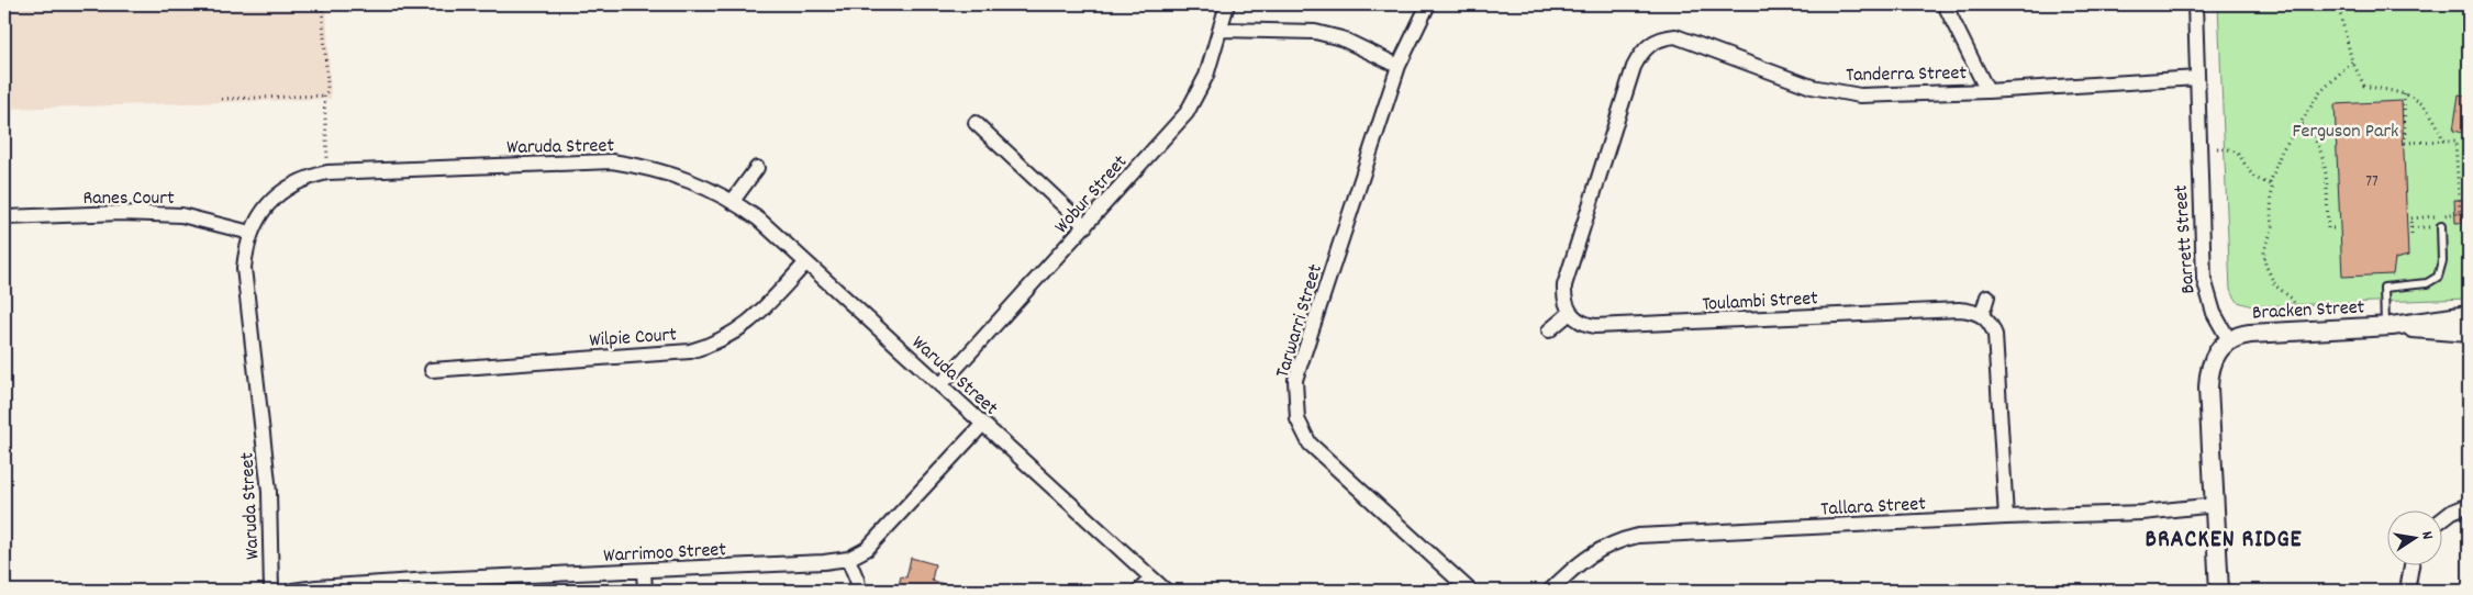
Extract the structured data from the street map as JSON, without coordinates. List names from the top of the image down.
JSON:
{
  "streets": {
    "street": [
      "Tanderra Street",
      "Waruda Street",
      "Wobur Street",
      "Ranes Court",
      "Barrett Street",
      "Toulambi Street",
      "Bracken Street",
      "Tarwarri Street",
      "Wilpie Court",
      "Tallara Street",
      "Warrimoo Street"
    ]
  },
  "crossings": [
    ["Tanderra Street", "Barrett Street"],
    ["Tanderra Street", "Toulambi Street"],
    ["Waruda Street", "Wobur Street"],
    ["Waruda Street", "Ranes Court"],
    ["Waruda Street", "Wilpie Court"],
    ["Waruda Street", "Warrimoo Street"],
    ["Barrett Street", "Bracken Street"]
  ],
  "districts": ["BRACKEN RIDGE"],
  "parks": ["Ferguson Park"],
  "house_numbers": ["77"],
  "north": "right"
}
